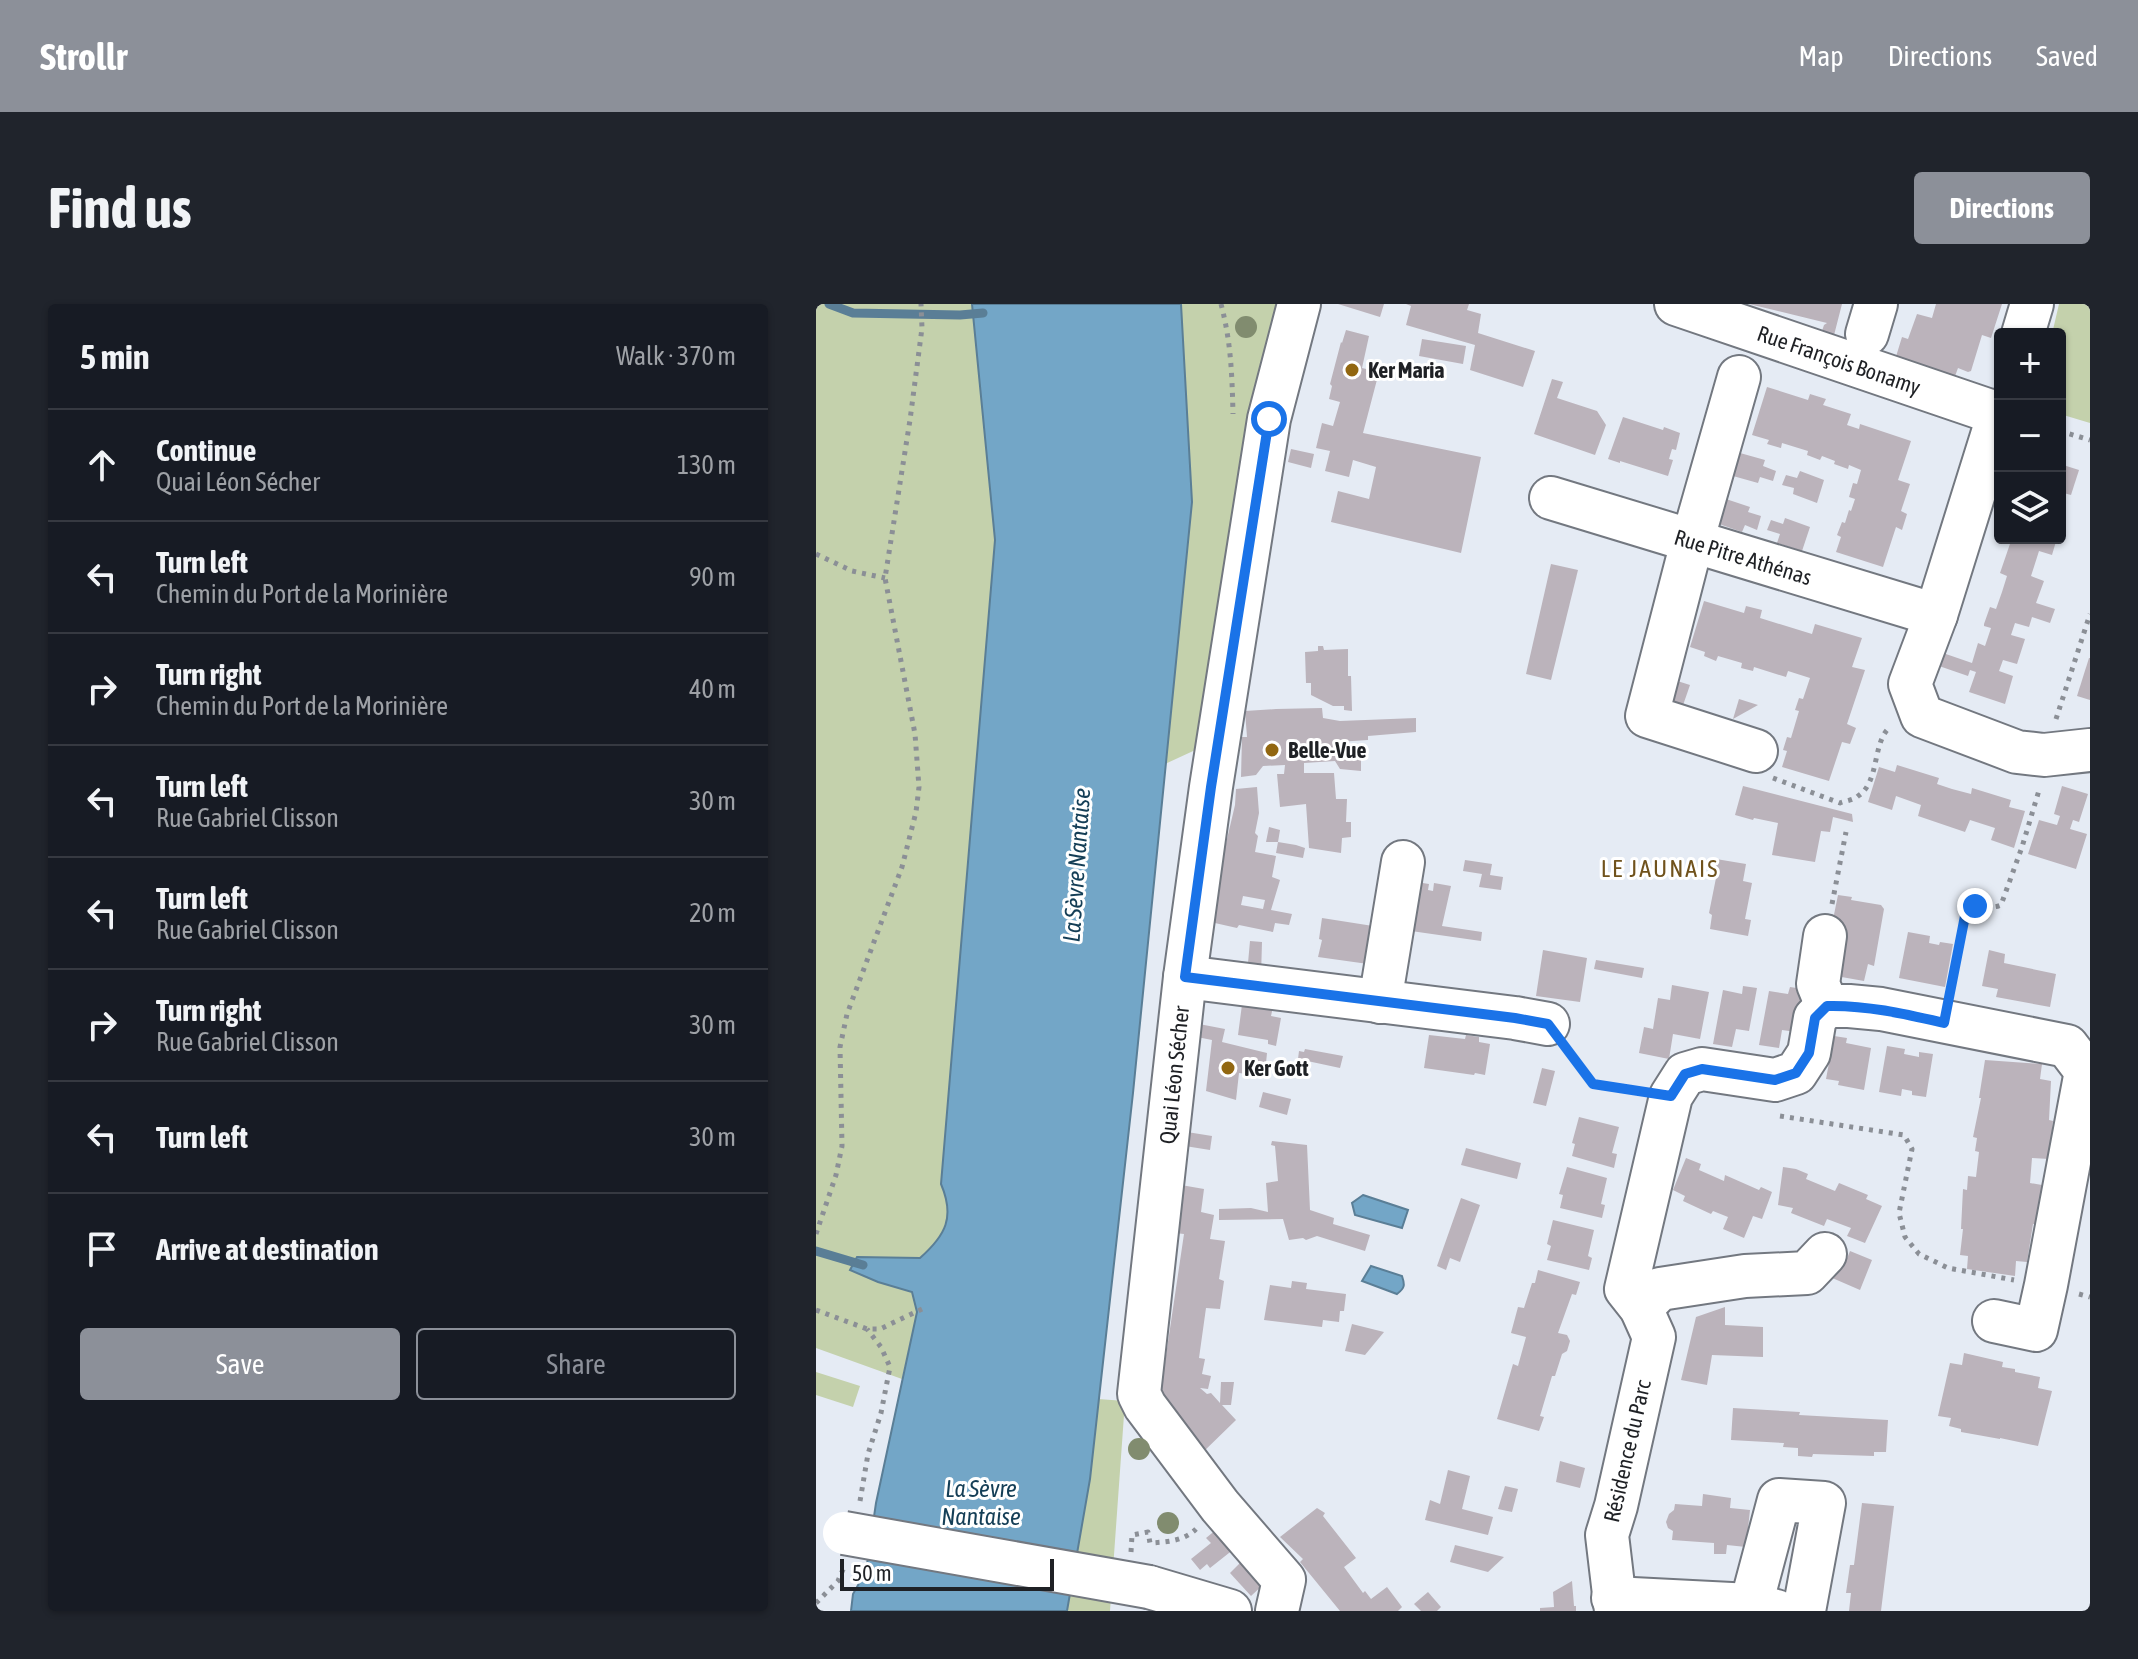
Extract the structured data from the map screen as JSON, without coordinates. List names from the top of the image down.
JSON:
{
  "streets": {
    "street": [
      "Rue François Bonamy",
      "Rue Pitre Athénas",
      "Quai Léon Sécher",
      "Résidence du Parc"
    ]
  },
  "districts": ["LE JAUNAIS"],
  "water": ["La Sèvre Nantaise"],
  "places": ["Ker Maria", "Belle-Vue", "Ker Gott"],
  "scale_bar": "50 m",
  "page": {
    "header": "Strollr",
    "nav": ["Map", "Directions", "Saved"],
    "buttons": [
      "Directions",
      ["Save", "Share"]
    ],
    "title": "Find us",
    "heading": ["5 min", "Walk · 370 m"],
    "map_buttons": ["+", "−"],
    "list": [
      ["Continue", "Quai Léon Sécher", "130 m"],
      ["Turn left", "Chemin du Port de la Morinière", "90 m"],
      ["Turn right", "Chemin du Port de la Morinière", "40 m"],
      ["Turn left", "Rue Gabriel Clisson", "30 m"],
      ["Turn left", "Rue Gabriel Clisson", "20 m"],
      ["Turn right", "Rue Gabriel Clisson", "30 m"],
      ["Turn left", "30 m"],
      "Arrive at destination"
    ],
    "scale": "50 m"
  }
}
